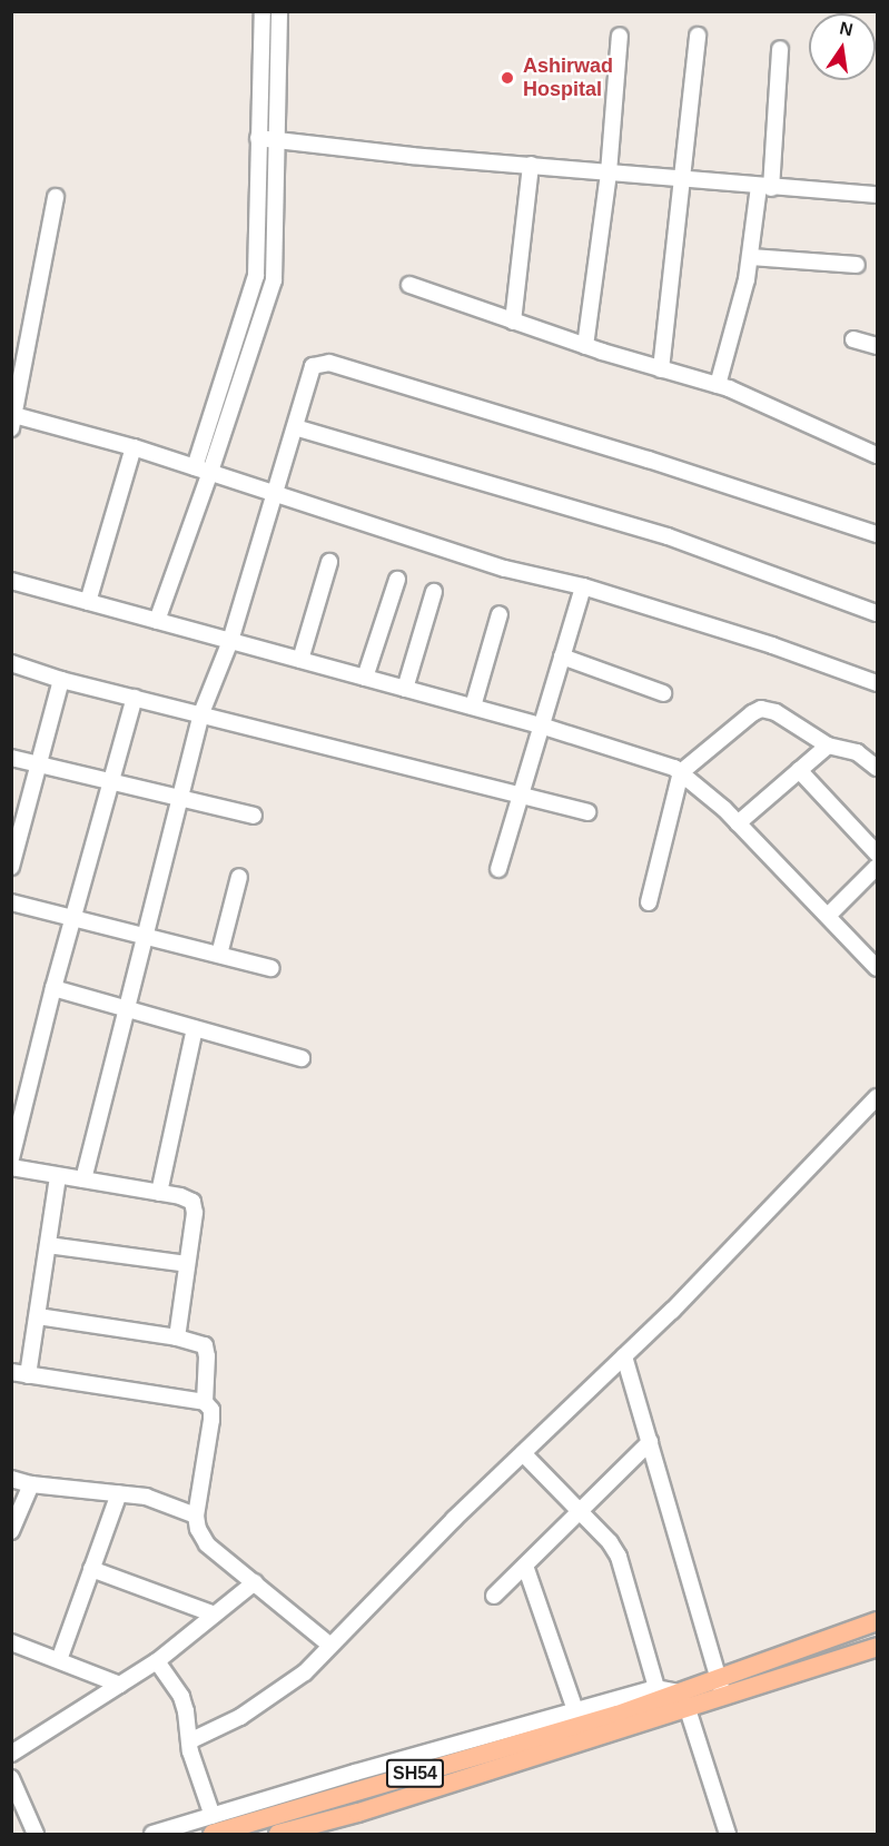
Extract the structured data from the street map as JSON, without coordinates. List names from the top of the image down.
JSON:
{
  "streets": {
    "main road": ["SH54"]
  },
  "places": ["Ashirwad Hospital"],
  "north": "top"
}
